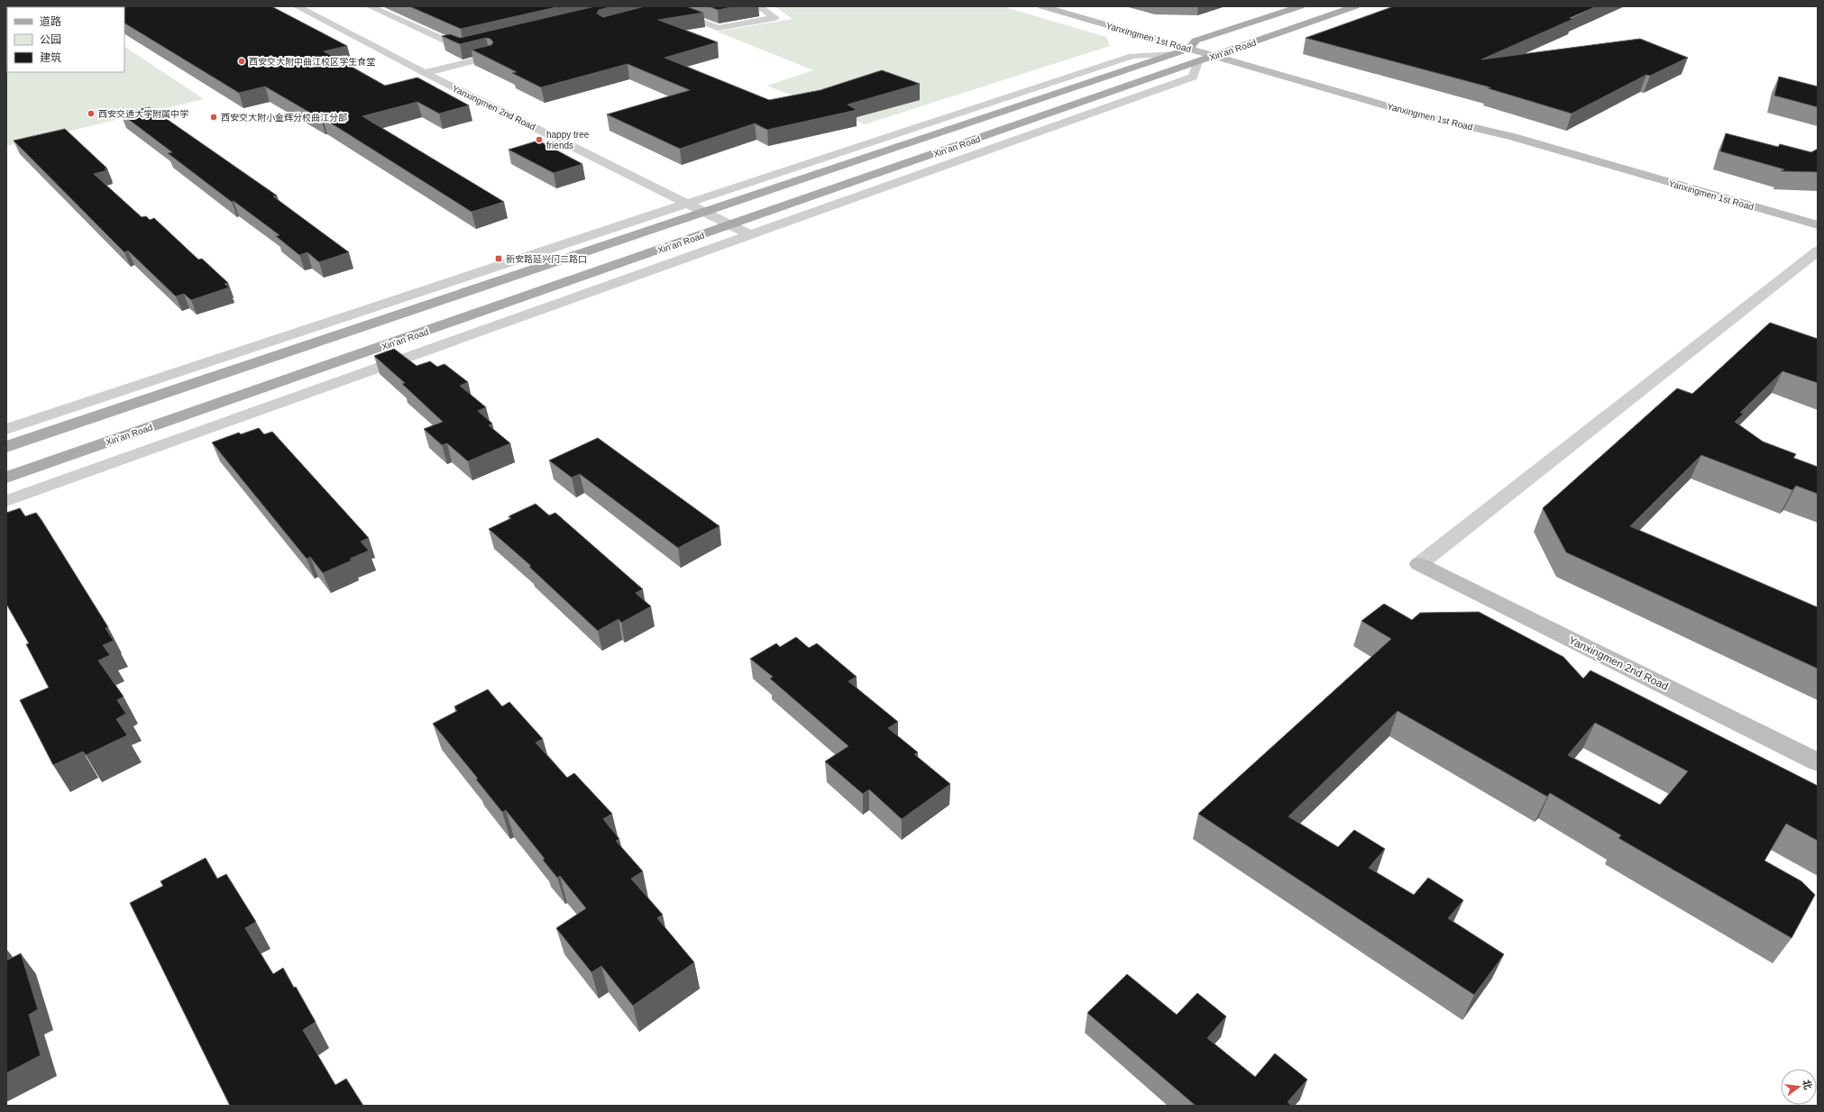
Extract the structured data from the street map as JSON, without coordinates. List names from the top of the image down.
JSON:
{
  "streets": {
    "main road": ["Xin'an Road"],
    "street": ["Yanxingmen 1st Road", "Yanxingmen 2nd Road"]
  },
  "crossings": [
    ["Yanxingmen 1st Road", "Xin'an Road"],
    ["Xin'an Road", "Yanxingmen 2nd Road"]
  ],
  "places": {
    "other": [
      "西安交大附中曲江校区学生食堂",
      "西安交通大学附属中学",
      "西安交大附小金辉分校曲江分部",
      "happy tree friends"
    ],
    "transit": ["新安路延兴门二路口"]
  },
  "legend": ["道路", "公园", "建筑"],
  "north": "right"
}
